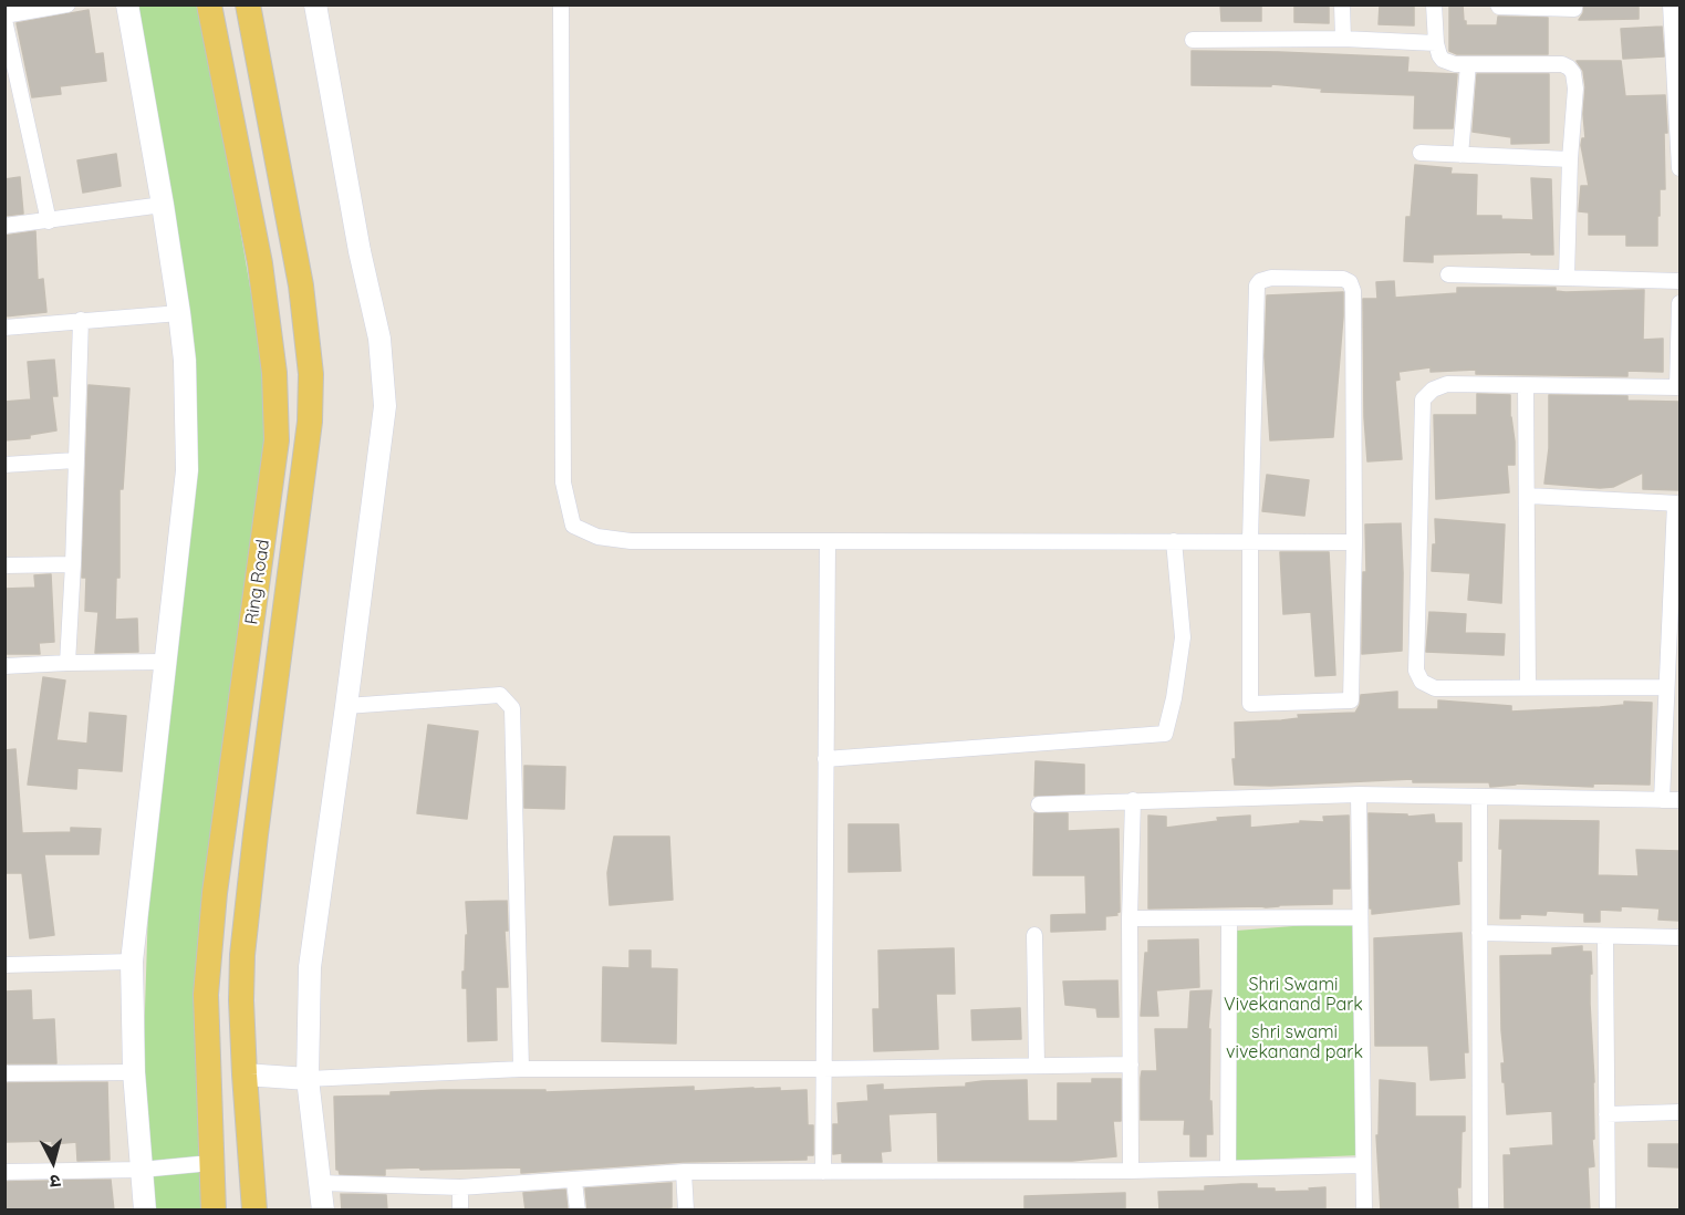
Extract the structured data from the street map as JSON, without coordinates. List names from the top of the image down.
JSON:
{
  "streets": {
    "main road": ["Ring Road"]
  },
  "parks": ["Shri Swami Vivekanand Park", "shri swami vivekanand park"],
  "north": "bottom"
}
